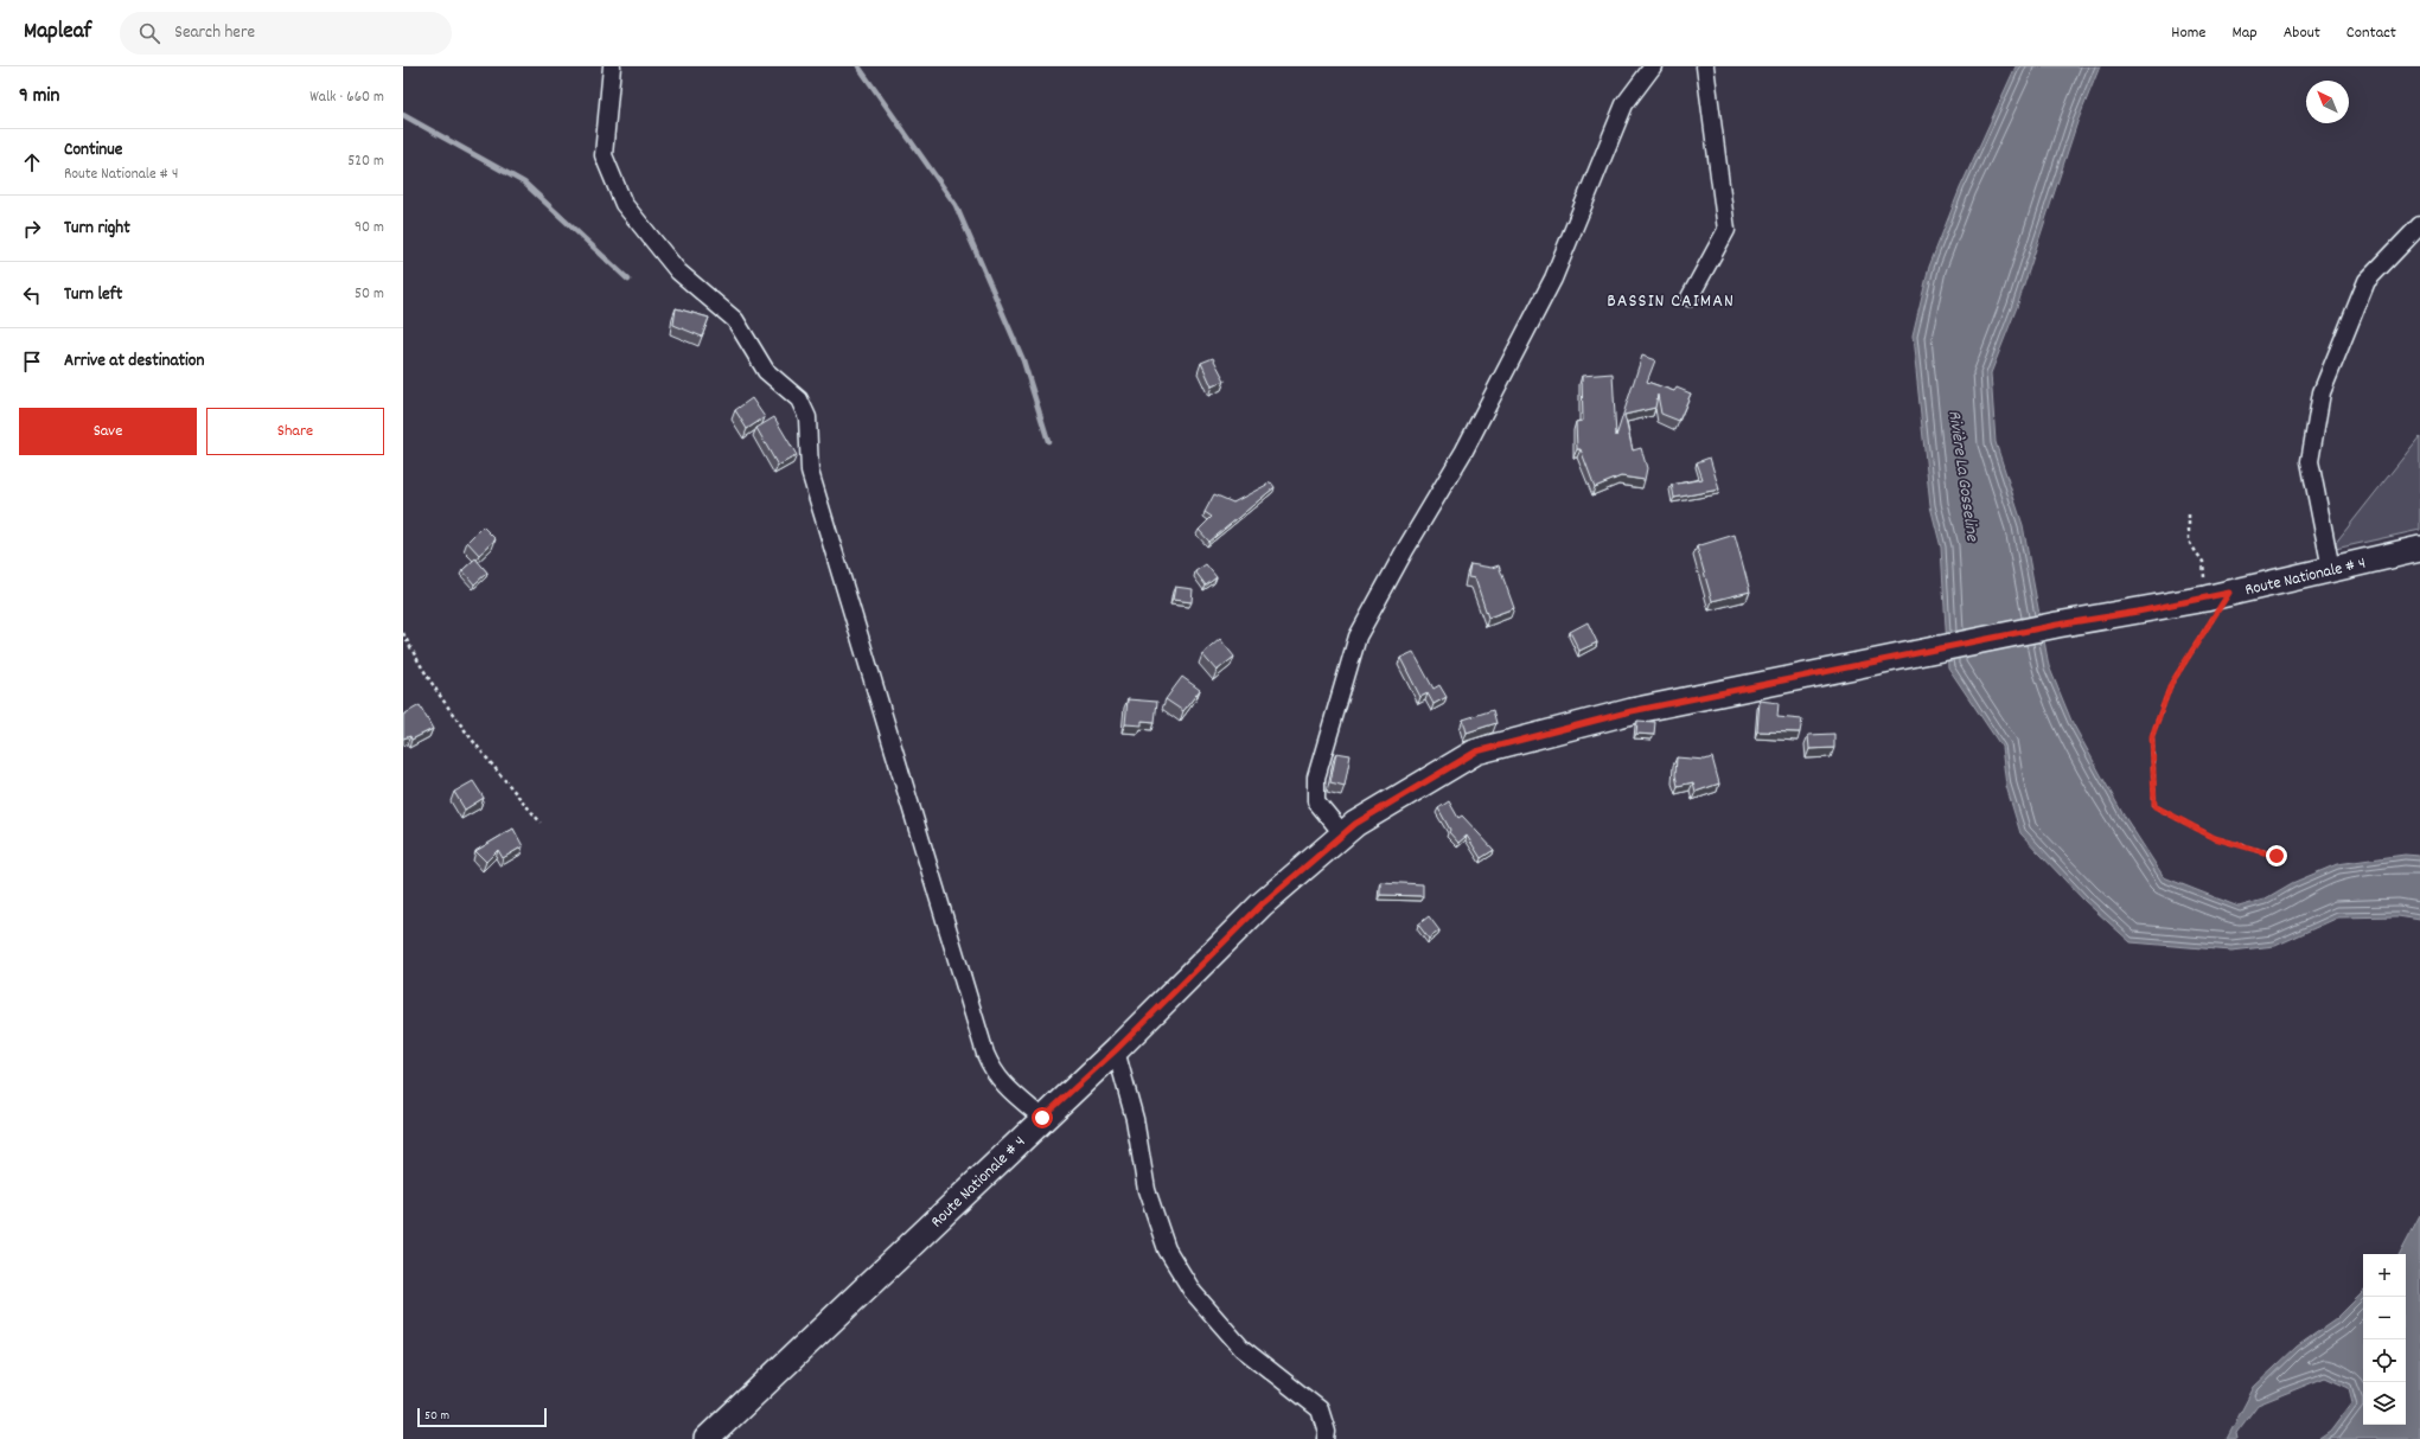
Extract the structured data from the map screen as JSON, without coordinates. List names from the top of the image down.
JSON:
{
  "streets": {
    "main road": ["Route Nationale # 4"]
  },
  "districts": ["BASSIN CAIMAN"],
  "water": ["Rivière La Gosseline"],
  "scale_bar": "50 m",
  "north": "top left",
  "page": {
    "header": "Mapleaf",
    "search": "Search here",
    "nav": [
      "Home",
      "Map",
      "About",
      "Contact"
    ],
    "heading": ["9 min", "Walk · 660 m"],
    "list": [
      ["Continue", "Route Nationale # 4", "520 m"],
      ["Turn right", "90 m"],
      ["Turn left", "50 m"],
      "Arrive at destination"
    ],
    "buttons": ["Save", "Share"],
    "map_buttons": ["+", "−"],
    "scale": "50 m"
  }
}
